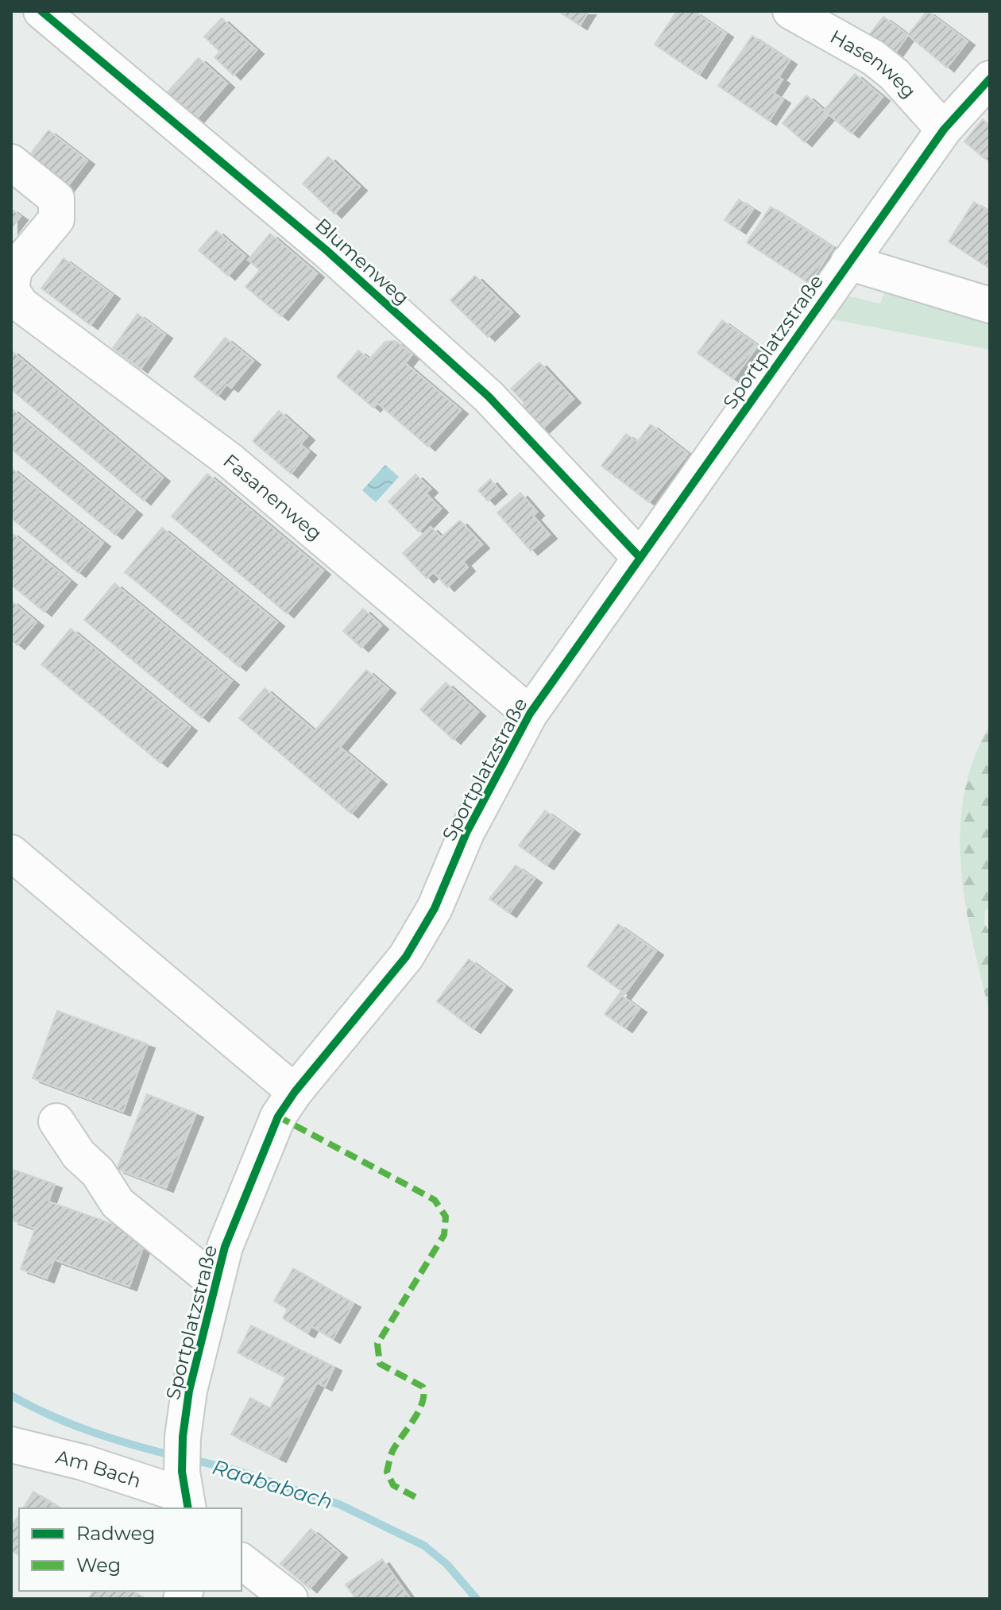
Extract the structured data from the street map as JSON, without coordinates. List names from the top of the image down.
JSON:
{
  "streets": {
    "street": [
      "Hasenweg",
      "Blumenweg",
      "Sportplatzstraße",
      "Fasanenweg",
      "Am Bach"
    ]
  },
  "crossings": [
    ["Hasenweg", "Sportplatzstraße"],
    ["Blumenweg", "Sportplatzstraße"],
    ["Sportplatzstraße", "Fasanenweg"],
    ["Sportplatzstraße", "Am Bach"]
  ],
  "water": ["Raababach"],
  "legend": ["Radweg", "Weg"]
}
